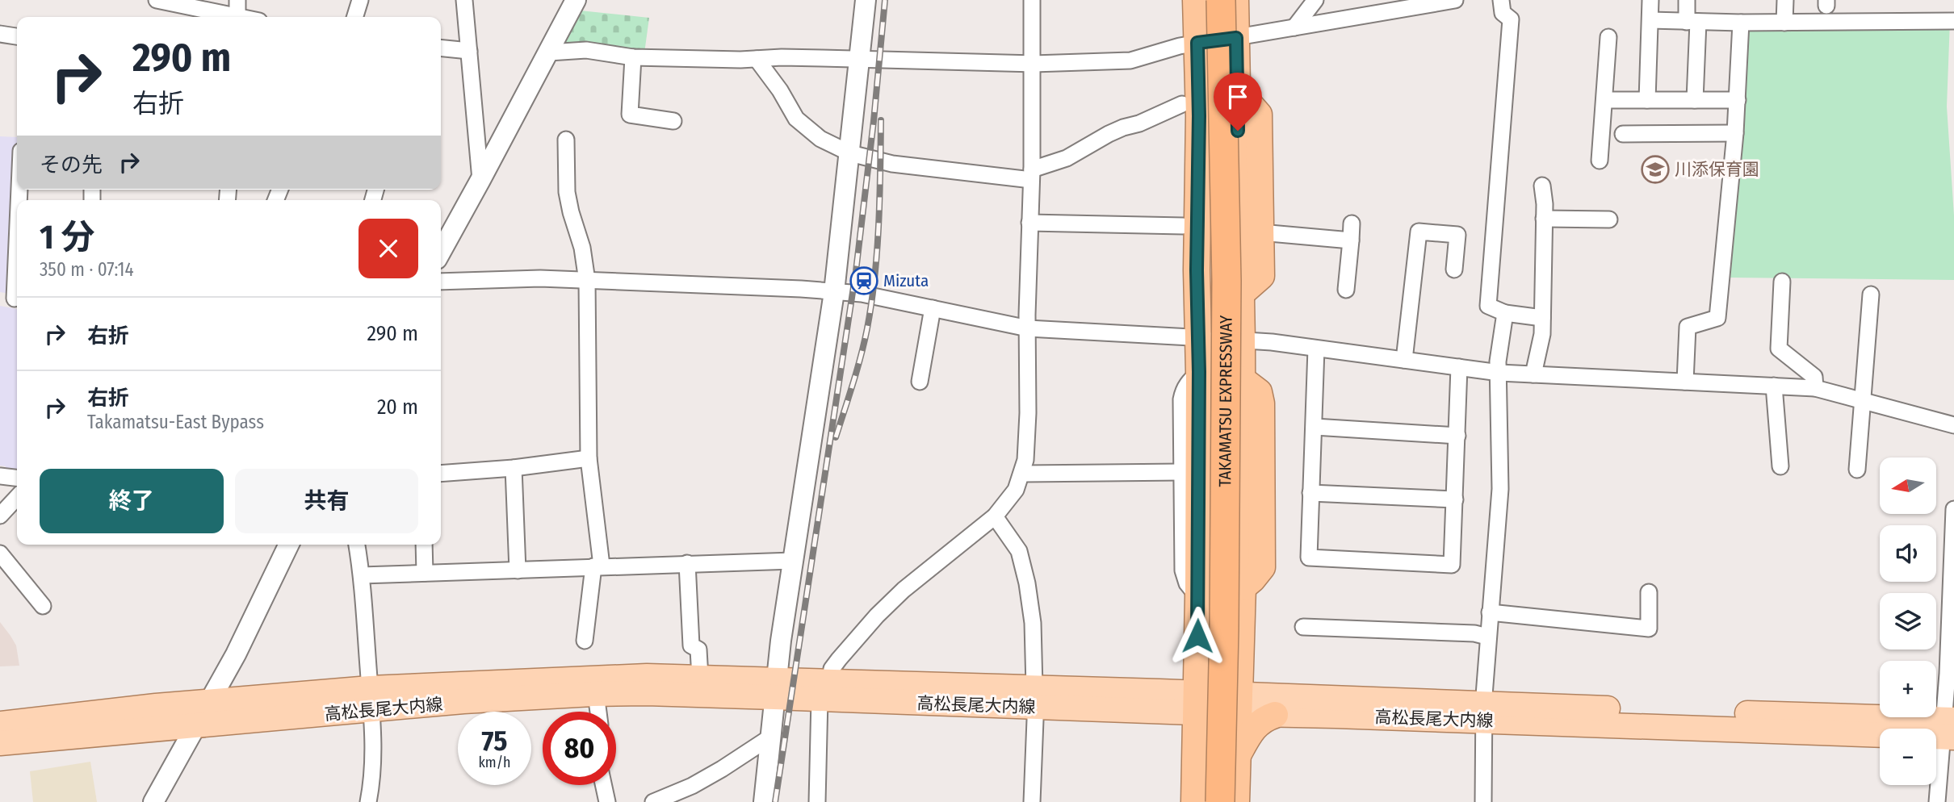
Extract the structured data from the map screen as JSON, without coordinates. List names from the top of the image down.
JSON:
{
  "streets": {
    "highway": ["TAKAMATSU EXPRESSWAY"],
    "main road": ["高松長尾大内線"]
  },
  "places": {
    "school or university": ["川添保育園"],
    "station": ["Mizuta"]
  },
  "north": "left",
  "page": {
    "turn": ["290 m", "右折"],
    "then": "その先",
    "heading": ["1 分", "350 m · 07:14"],
    "list": [
      {
        "name": "右折",
        "value": "290 m"
      },
      {
        "name": "右折",
        "note": "Takamatsu-East Bypass",
        "value": "20 m"
      }
    ],
    "map_buttons": ["+", "−"],
    "buttons": ["終了", "共有"],
    "speed": "75 km/h",
    "limit": "80"
  }
}
